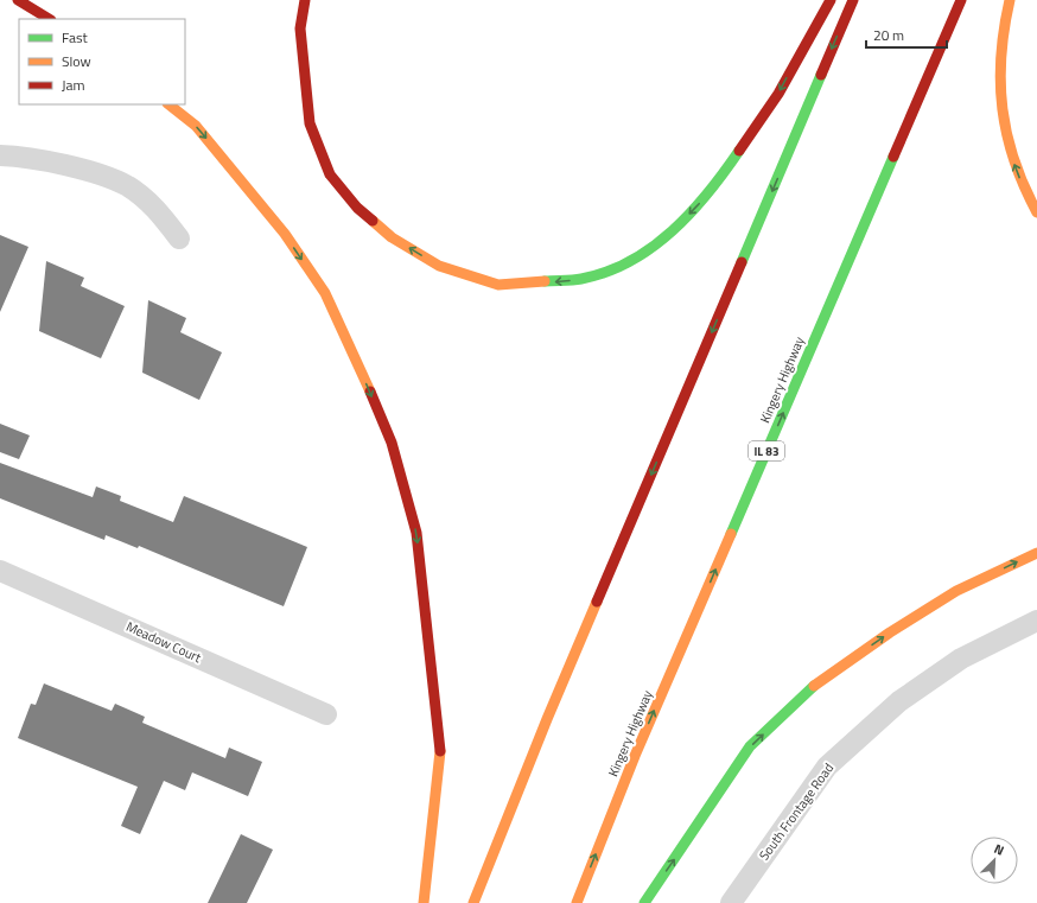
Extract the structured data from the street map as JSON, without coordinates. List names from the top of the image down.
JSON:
{
  "streets": {
    "main road": ["Kingery Highway", "IL 83"],
    "street": ["Meadow Court", "South Frontage Road"]
  },
  "legend": ["Fast", "Slow", "Jam"],
  "scale_bar": "20 m",
  "north": "top right"
}
